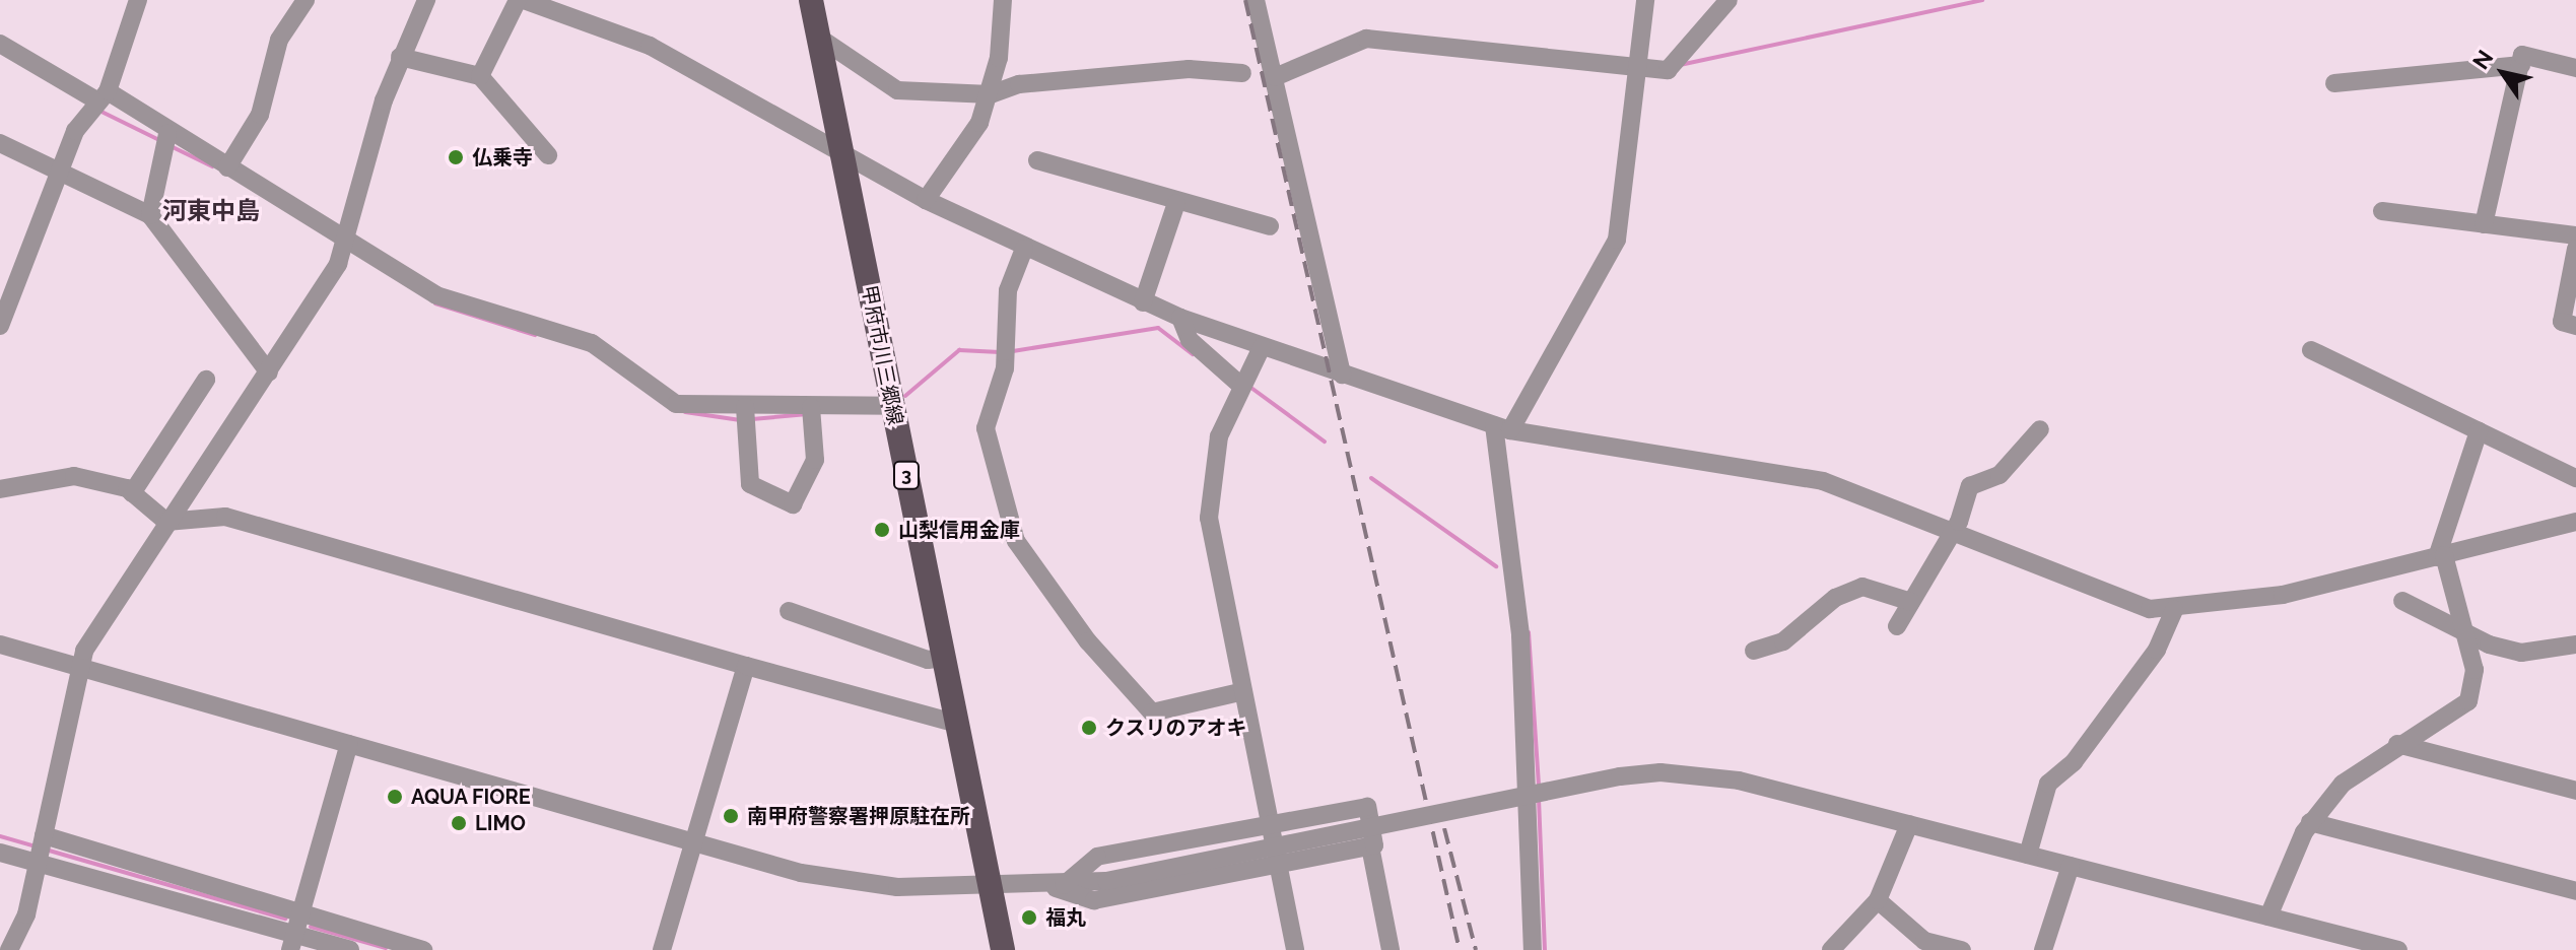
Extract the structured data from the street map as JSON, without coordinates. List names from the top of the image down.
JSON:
{
  "streets": {
    "main road": ["甲府市川三郷線", "3"]
  },
  "districts": ["河東中島"],
  "places": [
    "仏乗寺",
    "山梨信用金庫",
    "クスリのアオキ",
    "AQUA FIORE",
    "南甲府警察署押原駐在所",
    "LIMO",
    "福丸"
  ],
  "north": "top left"
}
